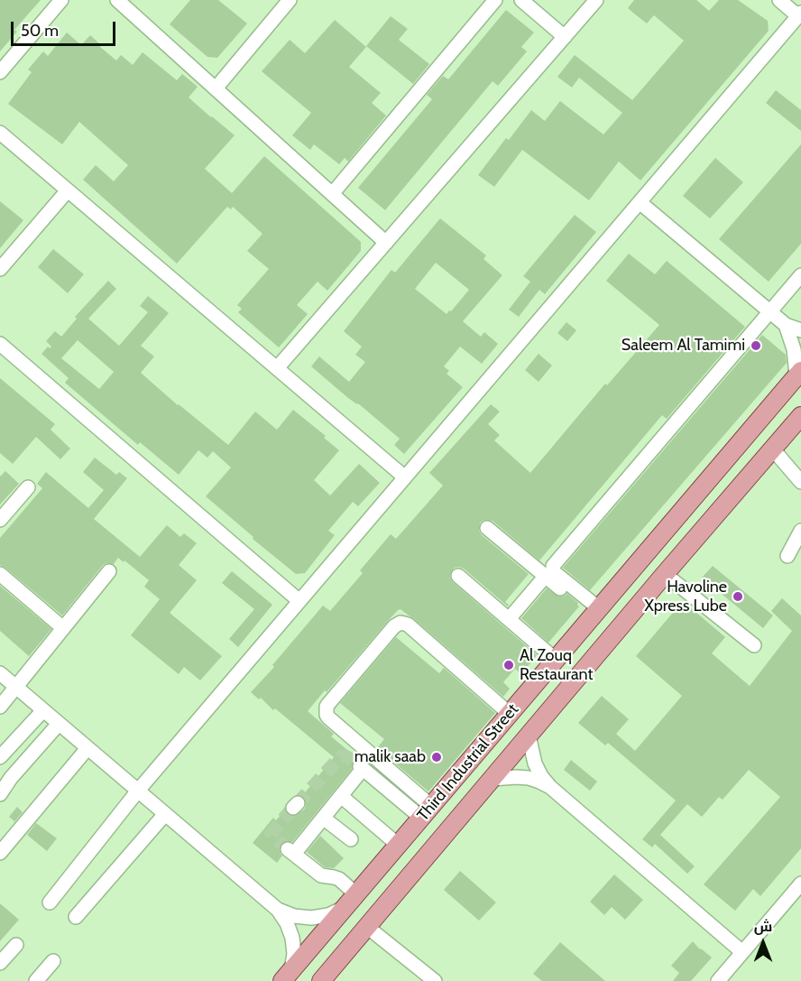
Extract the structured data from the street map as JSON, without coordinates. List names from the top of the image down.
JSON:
{
  "streets": {
    "main road": ["Third Industrial Street"]
  },
  "places": [
    "Saleem Al Tamimi",
    "Havoline Xpress Lube",
    "Al Zouq Restaurant",
    "malik saab"
  ],
  "scale_bar": "50 m",
  "north": "top"
}
